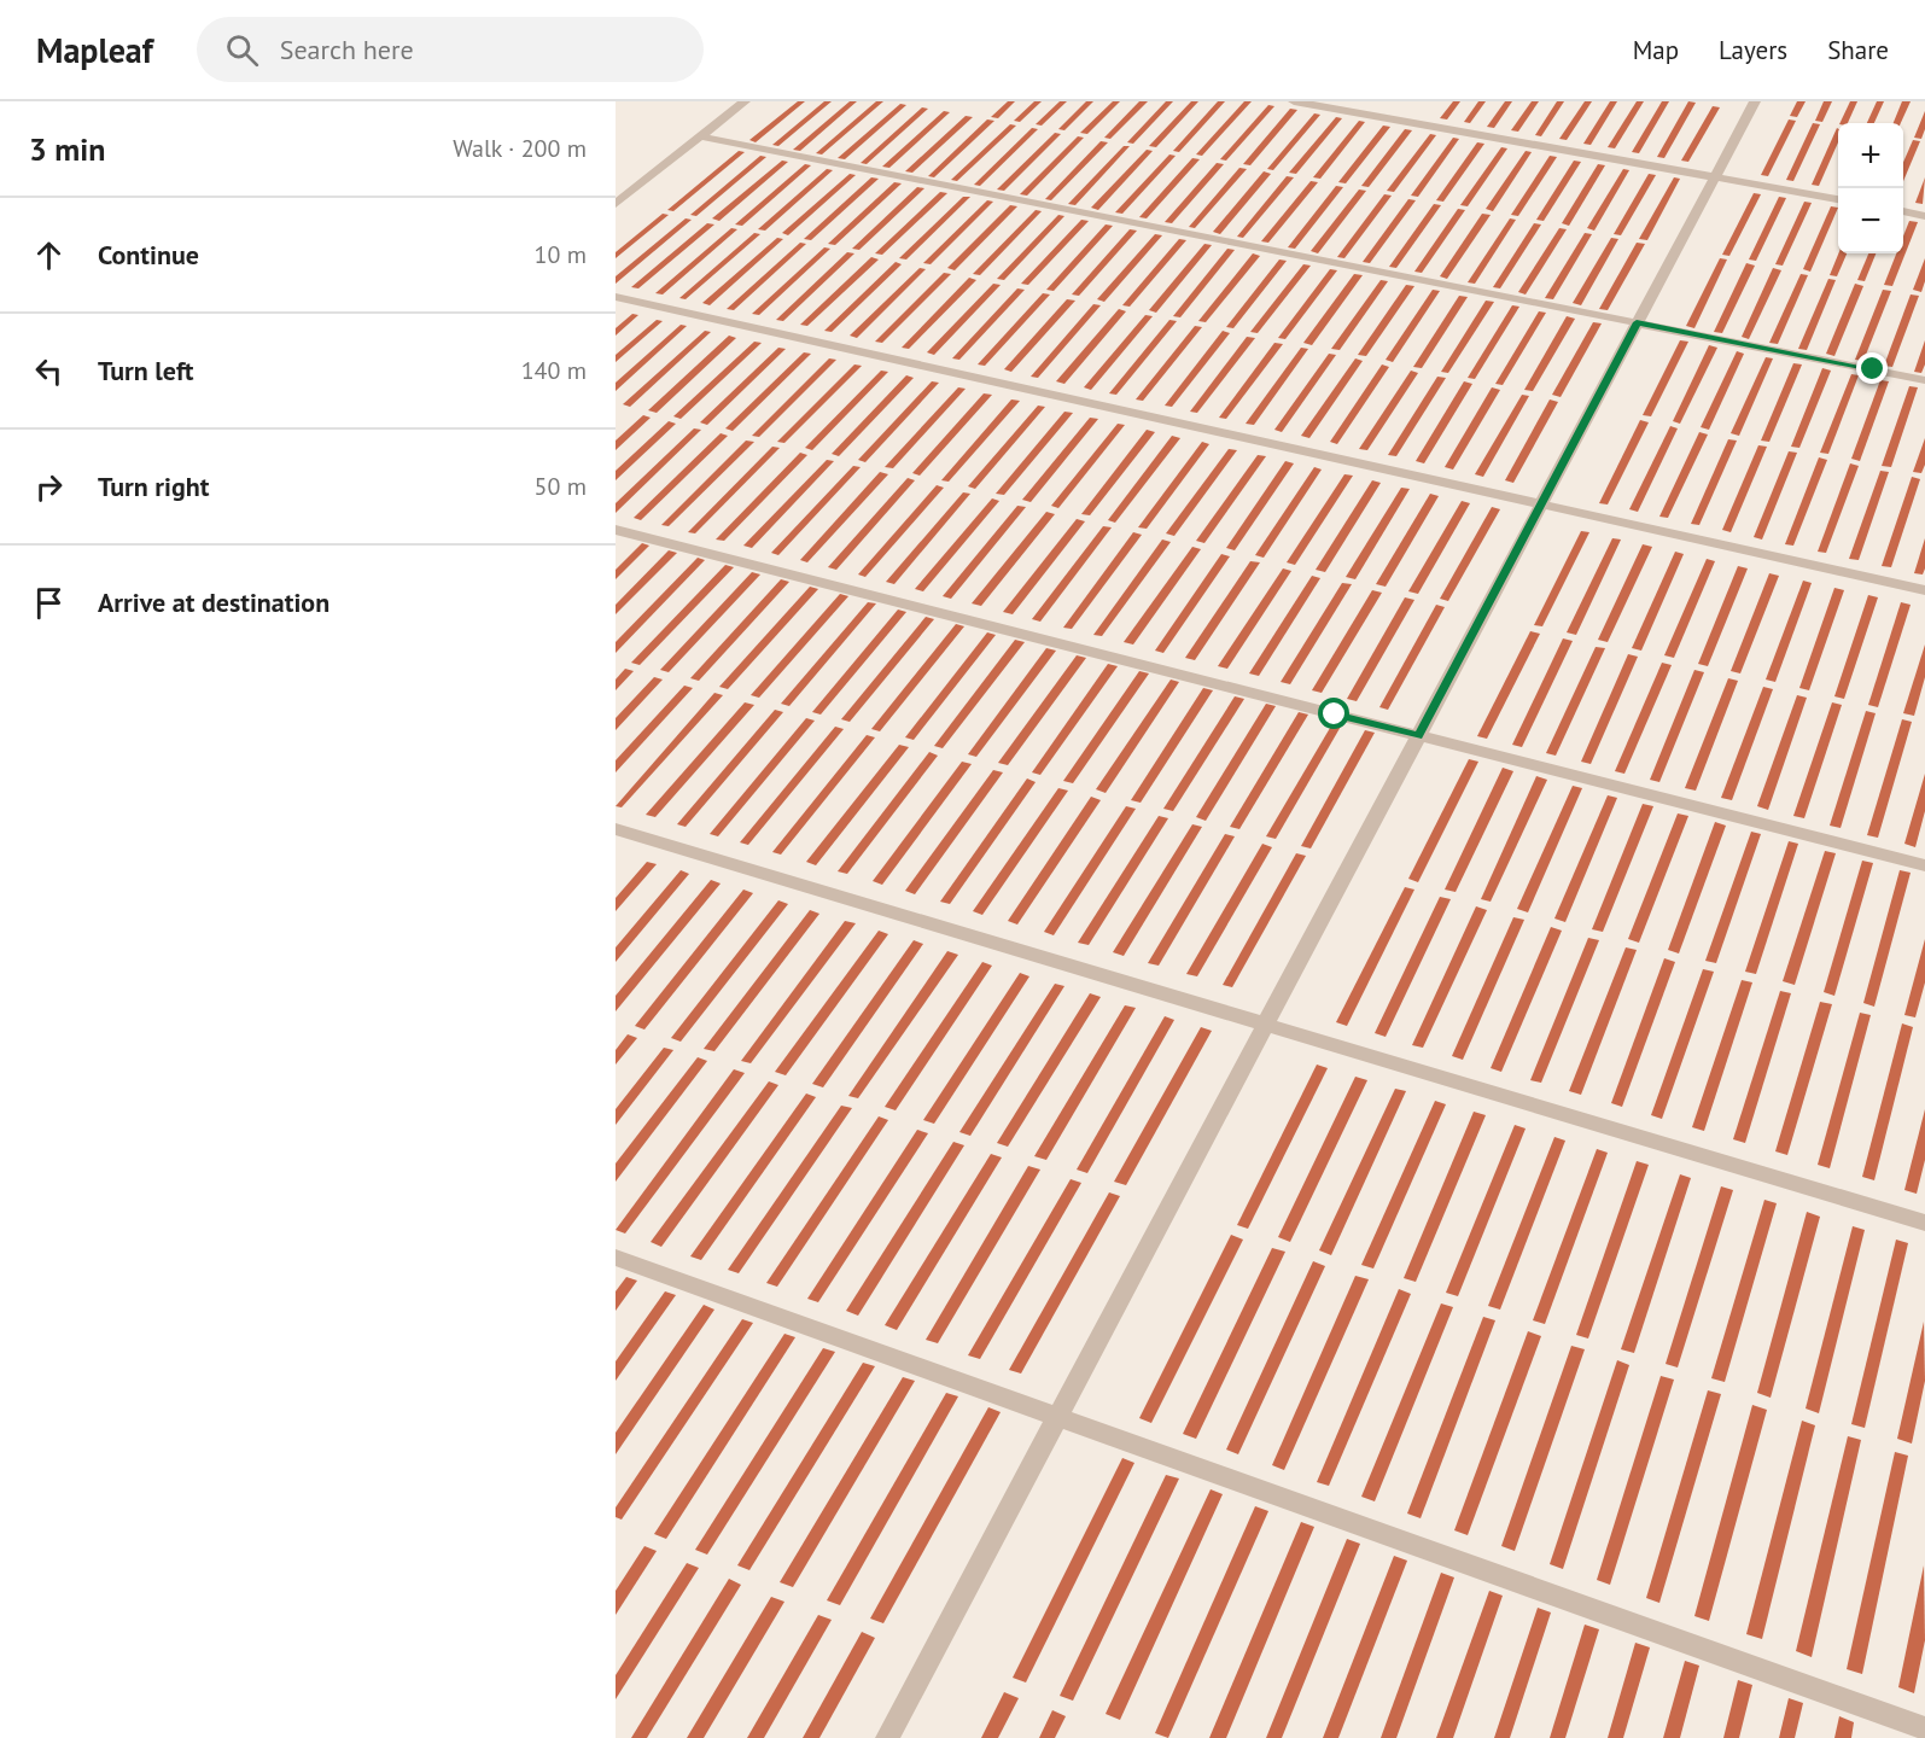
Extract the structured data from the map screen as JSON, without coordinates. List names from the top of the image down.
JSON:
{
  "page": {
    "header": "Mapleaf",
    "search": "Search here",
    "nav": ["Map", "Layers", "Share"],
    "heading": ["3 min", "Walk · 200 m"],
    "map_buttons": ["+", "−"],
    "list": [
      ["Continue", "10 m"],
      ["Turn left", "140 m"],
      ["Turn right", "50 m"],
      "Arrive at destination"
    ]
  }
}
